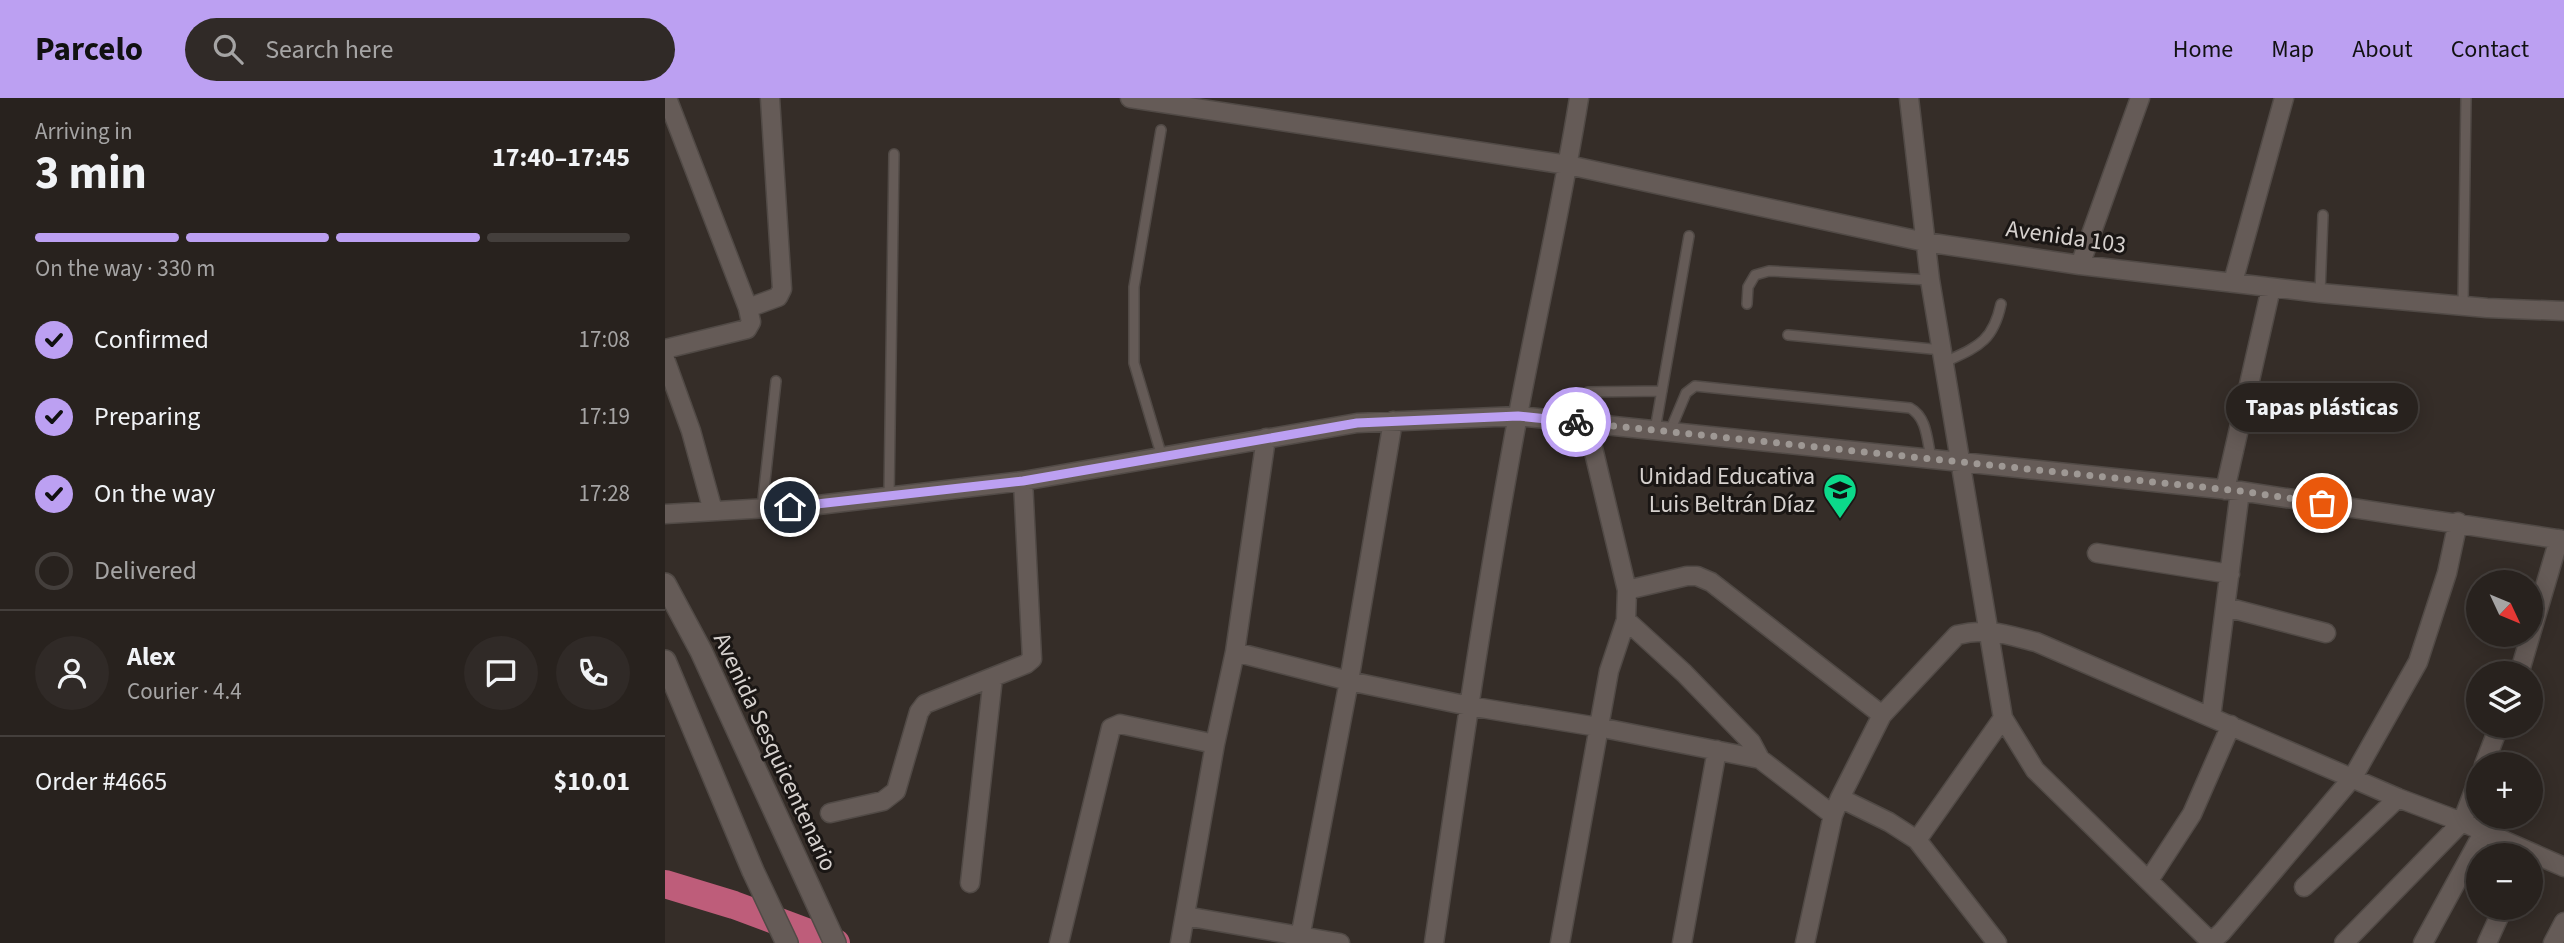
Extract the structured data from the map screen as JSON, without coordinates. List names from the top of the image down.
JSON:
{
  "streets": {
    "main road": ["Avenida Sesquicentenario"],
    "street": ["Avenida 103"]
  },
  "places": {
    "other": ["Tapas plásticas"],
    "school or university": ["Unidad Educativa Luis Beltrán Díaz"]
  },
  "north": "bottom right",
  "page": {
    "header": "Parcelo",
    "search": "Search here",
    "nav": [
      "Home",
      "Map",
      "About",
      "Contact"
    ],
    "heading": ["3 min", "Arriving in", "17:40–17:45"],
    "panel": [
      "Alex",
      "Courier · 4.4",
      "Order #4665",
      "$10.01"
    ],
    "bar": "On the way · 330 m",
    "list": [
      ["Confirmed", "17:08"],
      ["Preparing", "17:19"],
      ["On the way", "17:28"],
      "Delivered"
    ],
    "bubble": "Tapas plásticas",
    "map_buttons": ["+", "−"]
  }
}
